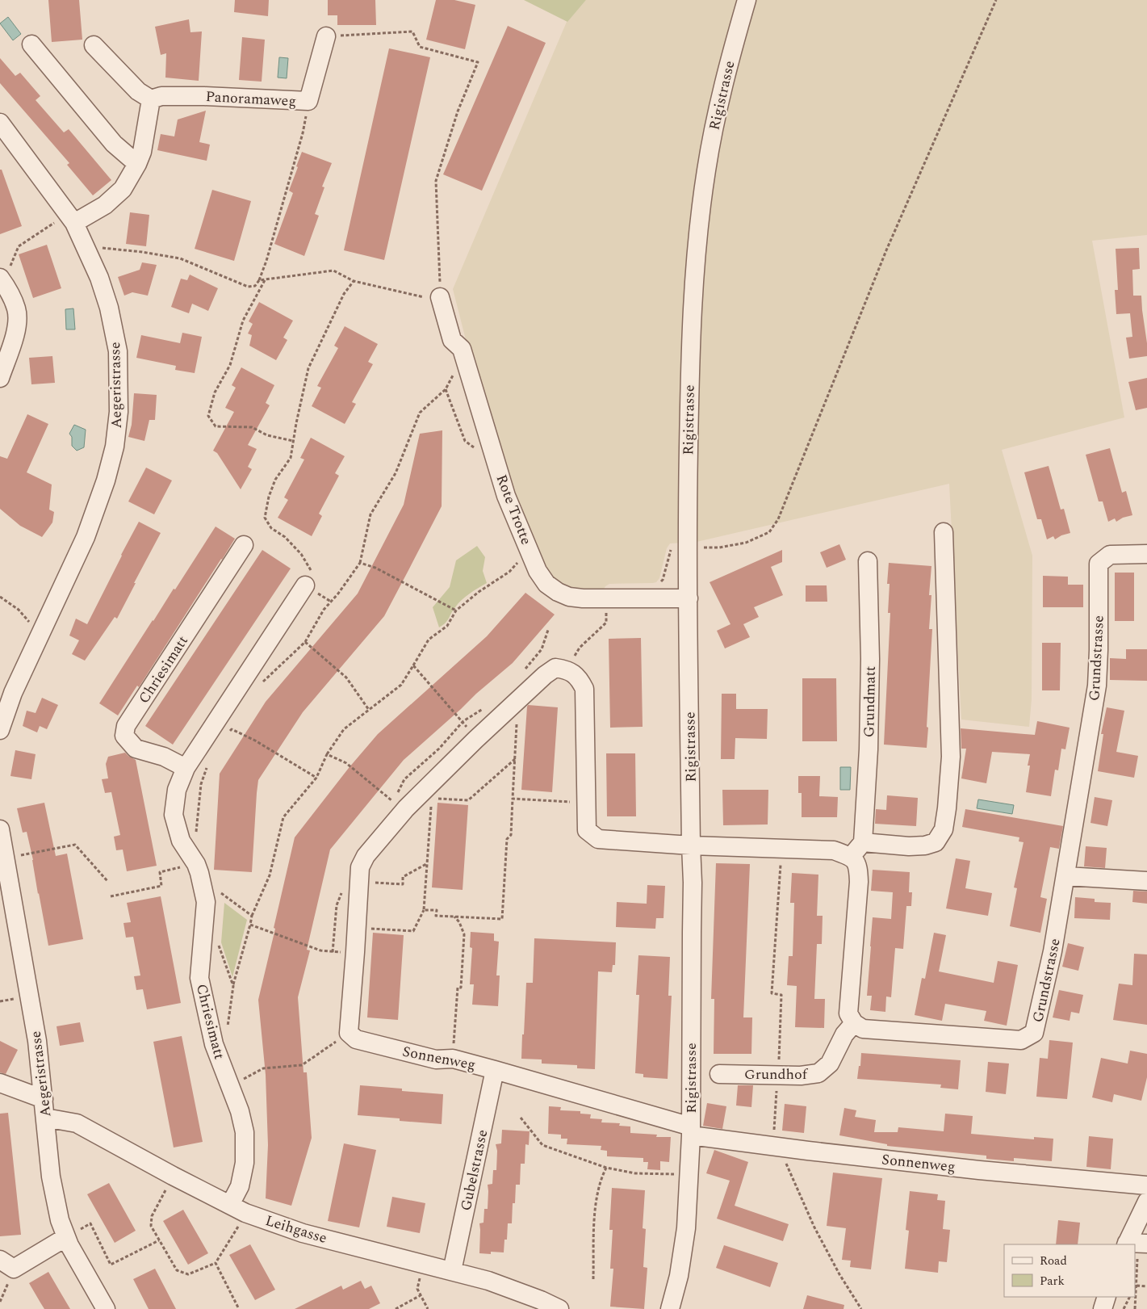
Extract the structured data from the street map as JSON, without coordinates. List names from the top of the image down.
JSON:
{
  "streets": {
    "street": [
      "Rigistrasse",
      "Panoramaweg",
      "Aegeristrasse",
      "Rote Trotte",
      "Grundstrasse",
      "Chriesimatt",
      "Grundmatt",
      "Sonnenweg",
      "Grundhof",
      "Gubelstrasse",
      "Leihgasse"
    ]
  },
  "crossings": [
    ["Rigistrasse", "Rote Trotte"],
    ["Rigistrasse", "Sonnenweg"],
    ["Aegeristrasse", "Leihgasse"],
    ["Grundstrasse", "Grundhof"],
    ["Chriesimatt", "Leihgasse"],
    ["Sonnenweg", "Gubelstrasse"],
    ["Gubelstrasse", "Leihgasse"]
  ],
  "legend": ["Road", "Park"]
}
